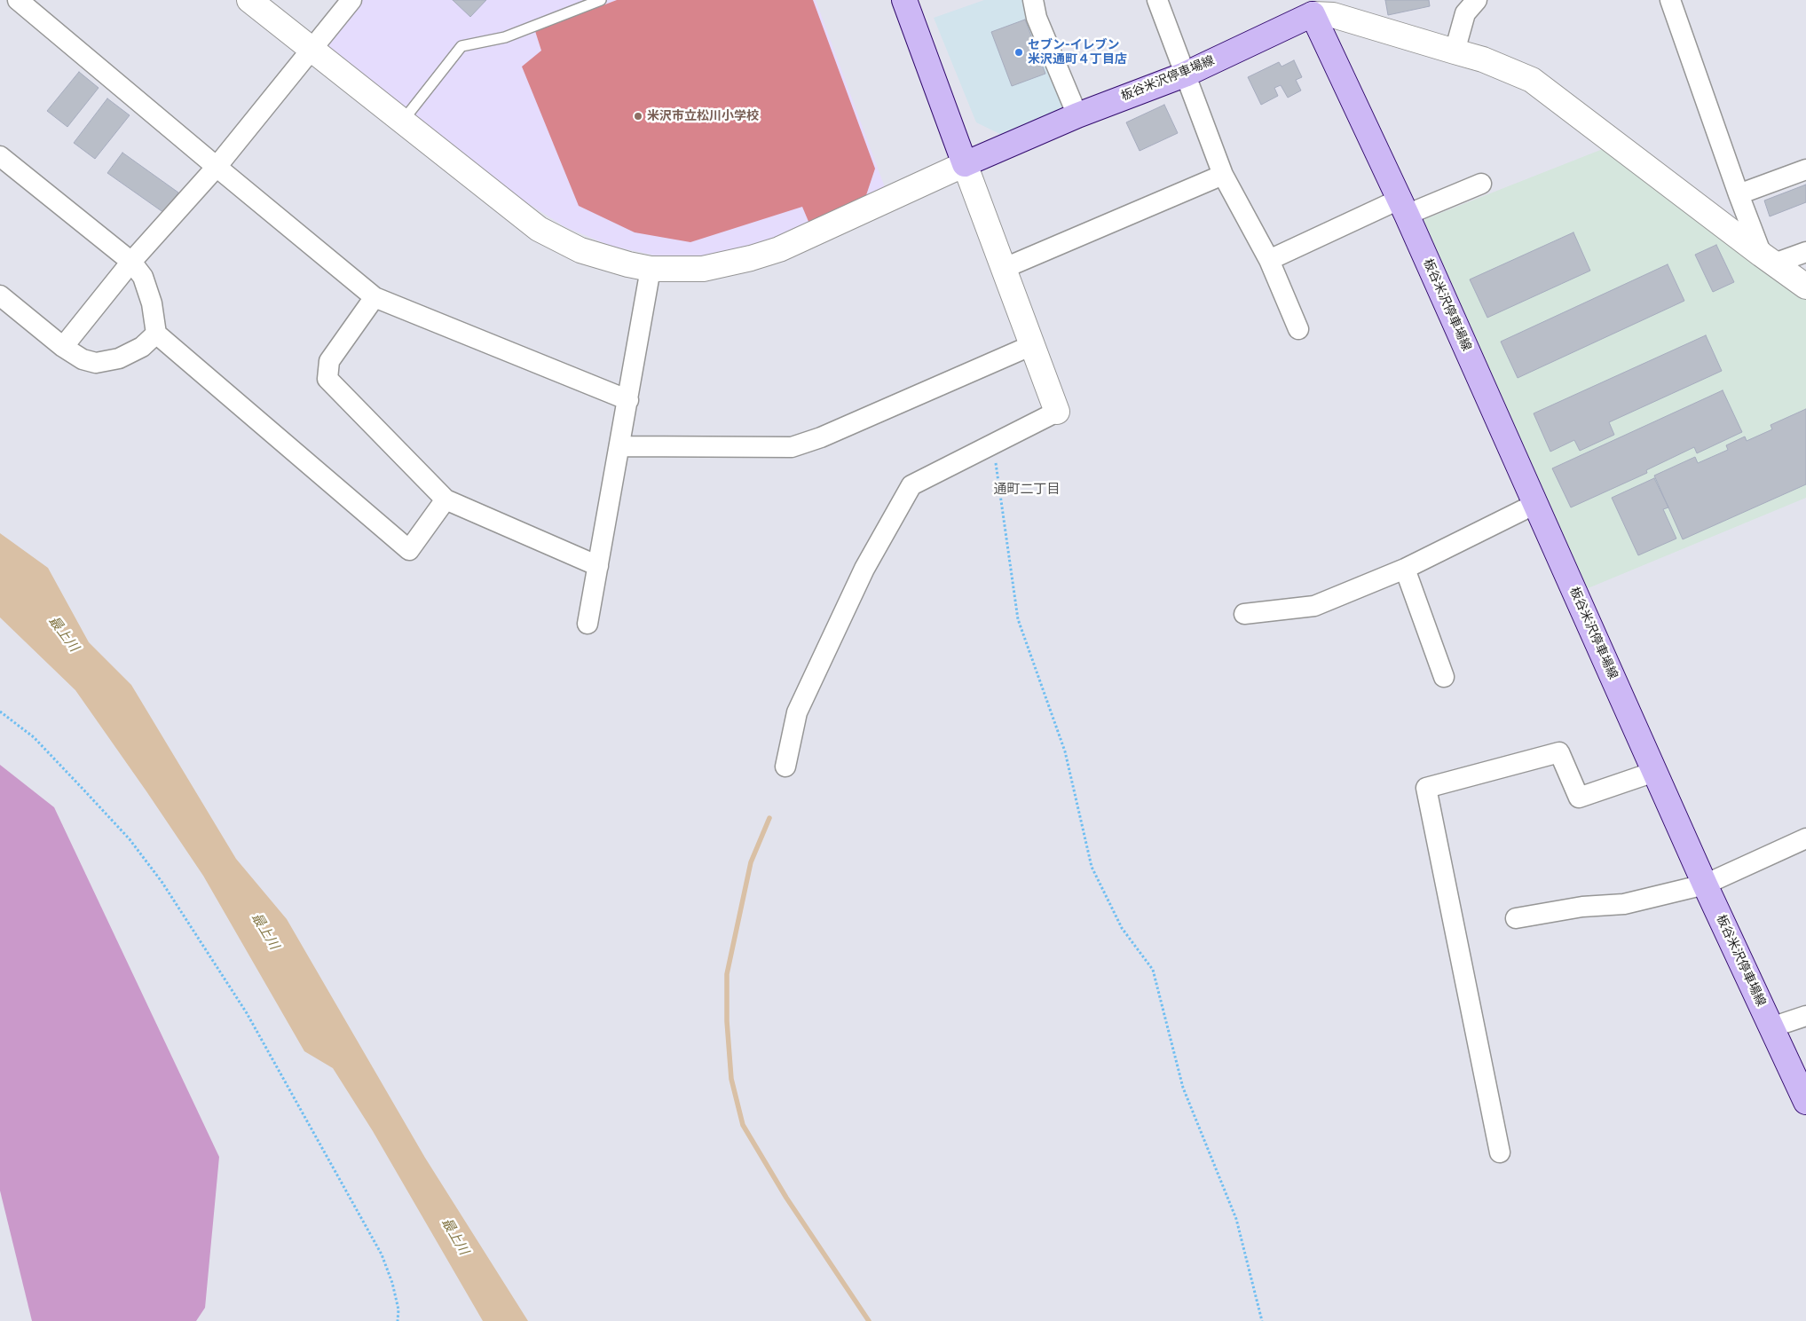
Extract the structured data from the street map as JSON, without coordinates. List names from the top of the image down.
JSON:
{
  "streets": {
    "main road": ["板谷米沢停車場線"]
  },
  "districts": ["通町二丁目"],
  "water": ["最上川"],
  "places": ["セブン-イレブン 米沢通町４丁目店", "米沢市立松川小学校"]
}
